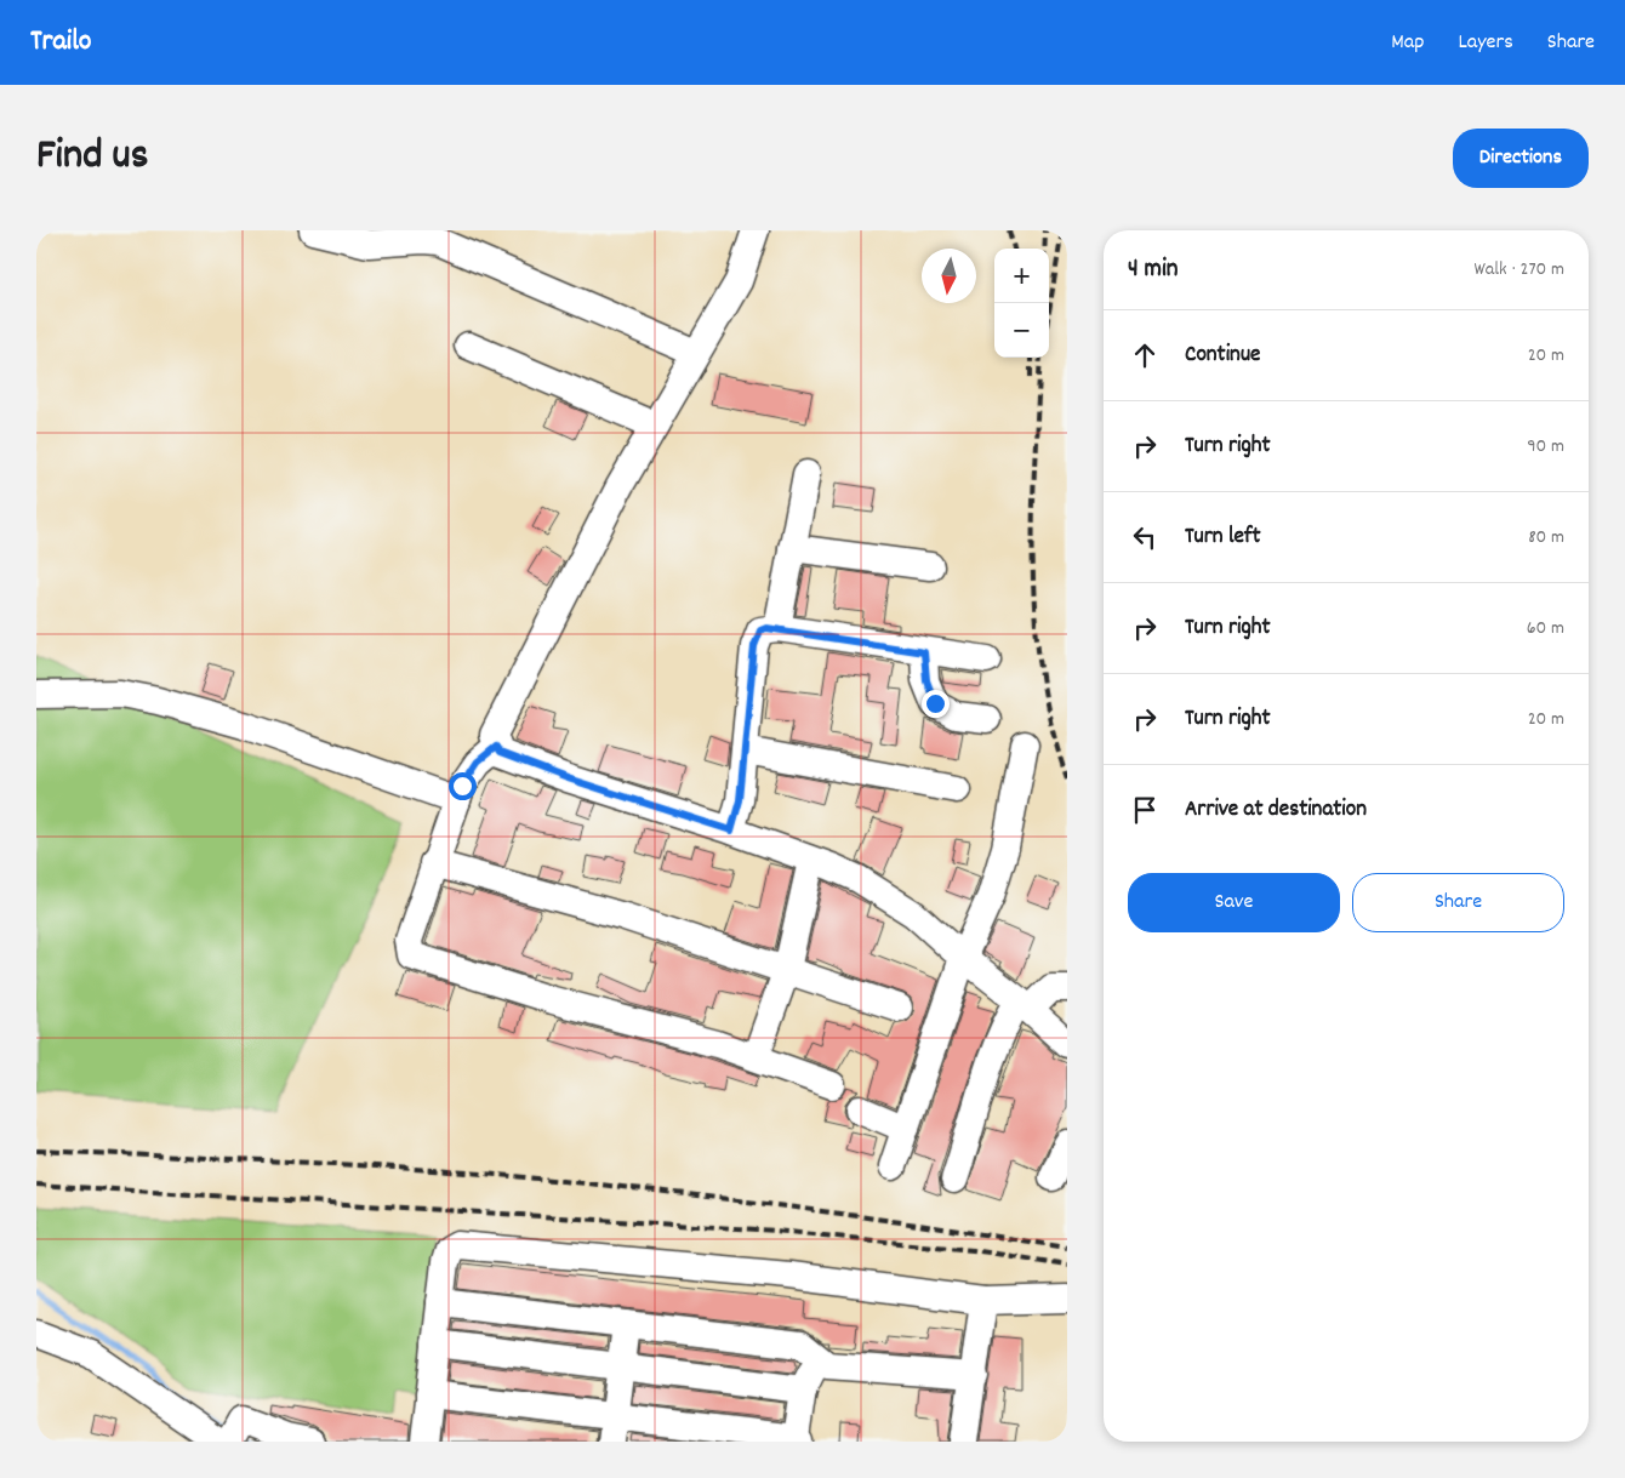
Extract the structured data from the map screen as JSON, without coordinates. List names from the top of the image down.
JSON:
{
  "north": "bottom",
  "page": {
    "header": "Trailo",
    "nav": ["Map", "Layers", "Share"],
    "title": "Find us",
    "buttons": [
      "Directions",
      ["Save", "Share"]
    ],
    "heading": ["4 min", "Walk · 270 m"],
    "map_buttons": ["+", "−"],
    "list": [
      ["Continue", "20 m"],
      ["Turn right", "90 m"],
      ["Turn left", "80 m"],
      ["Turn right", "60 m"],
      ["Turn right", "20 m"],
      "Arrive at destination"
    ]
  }
}
